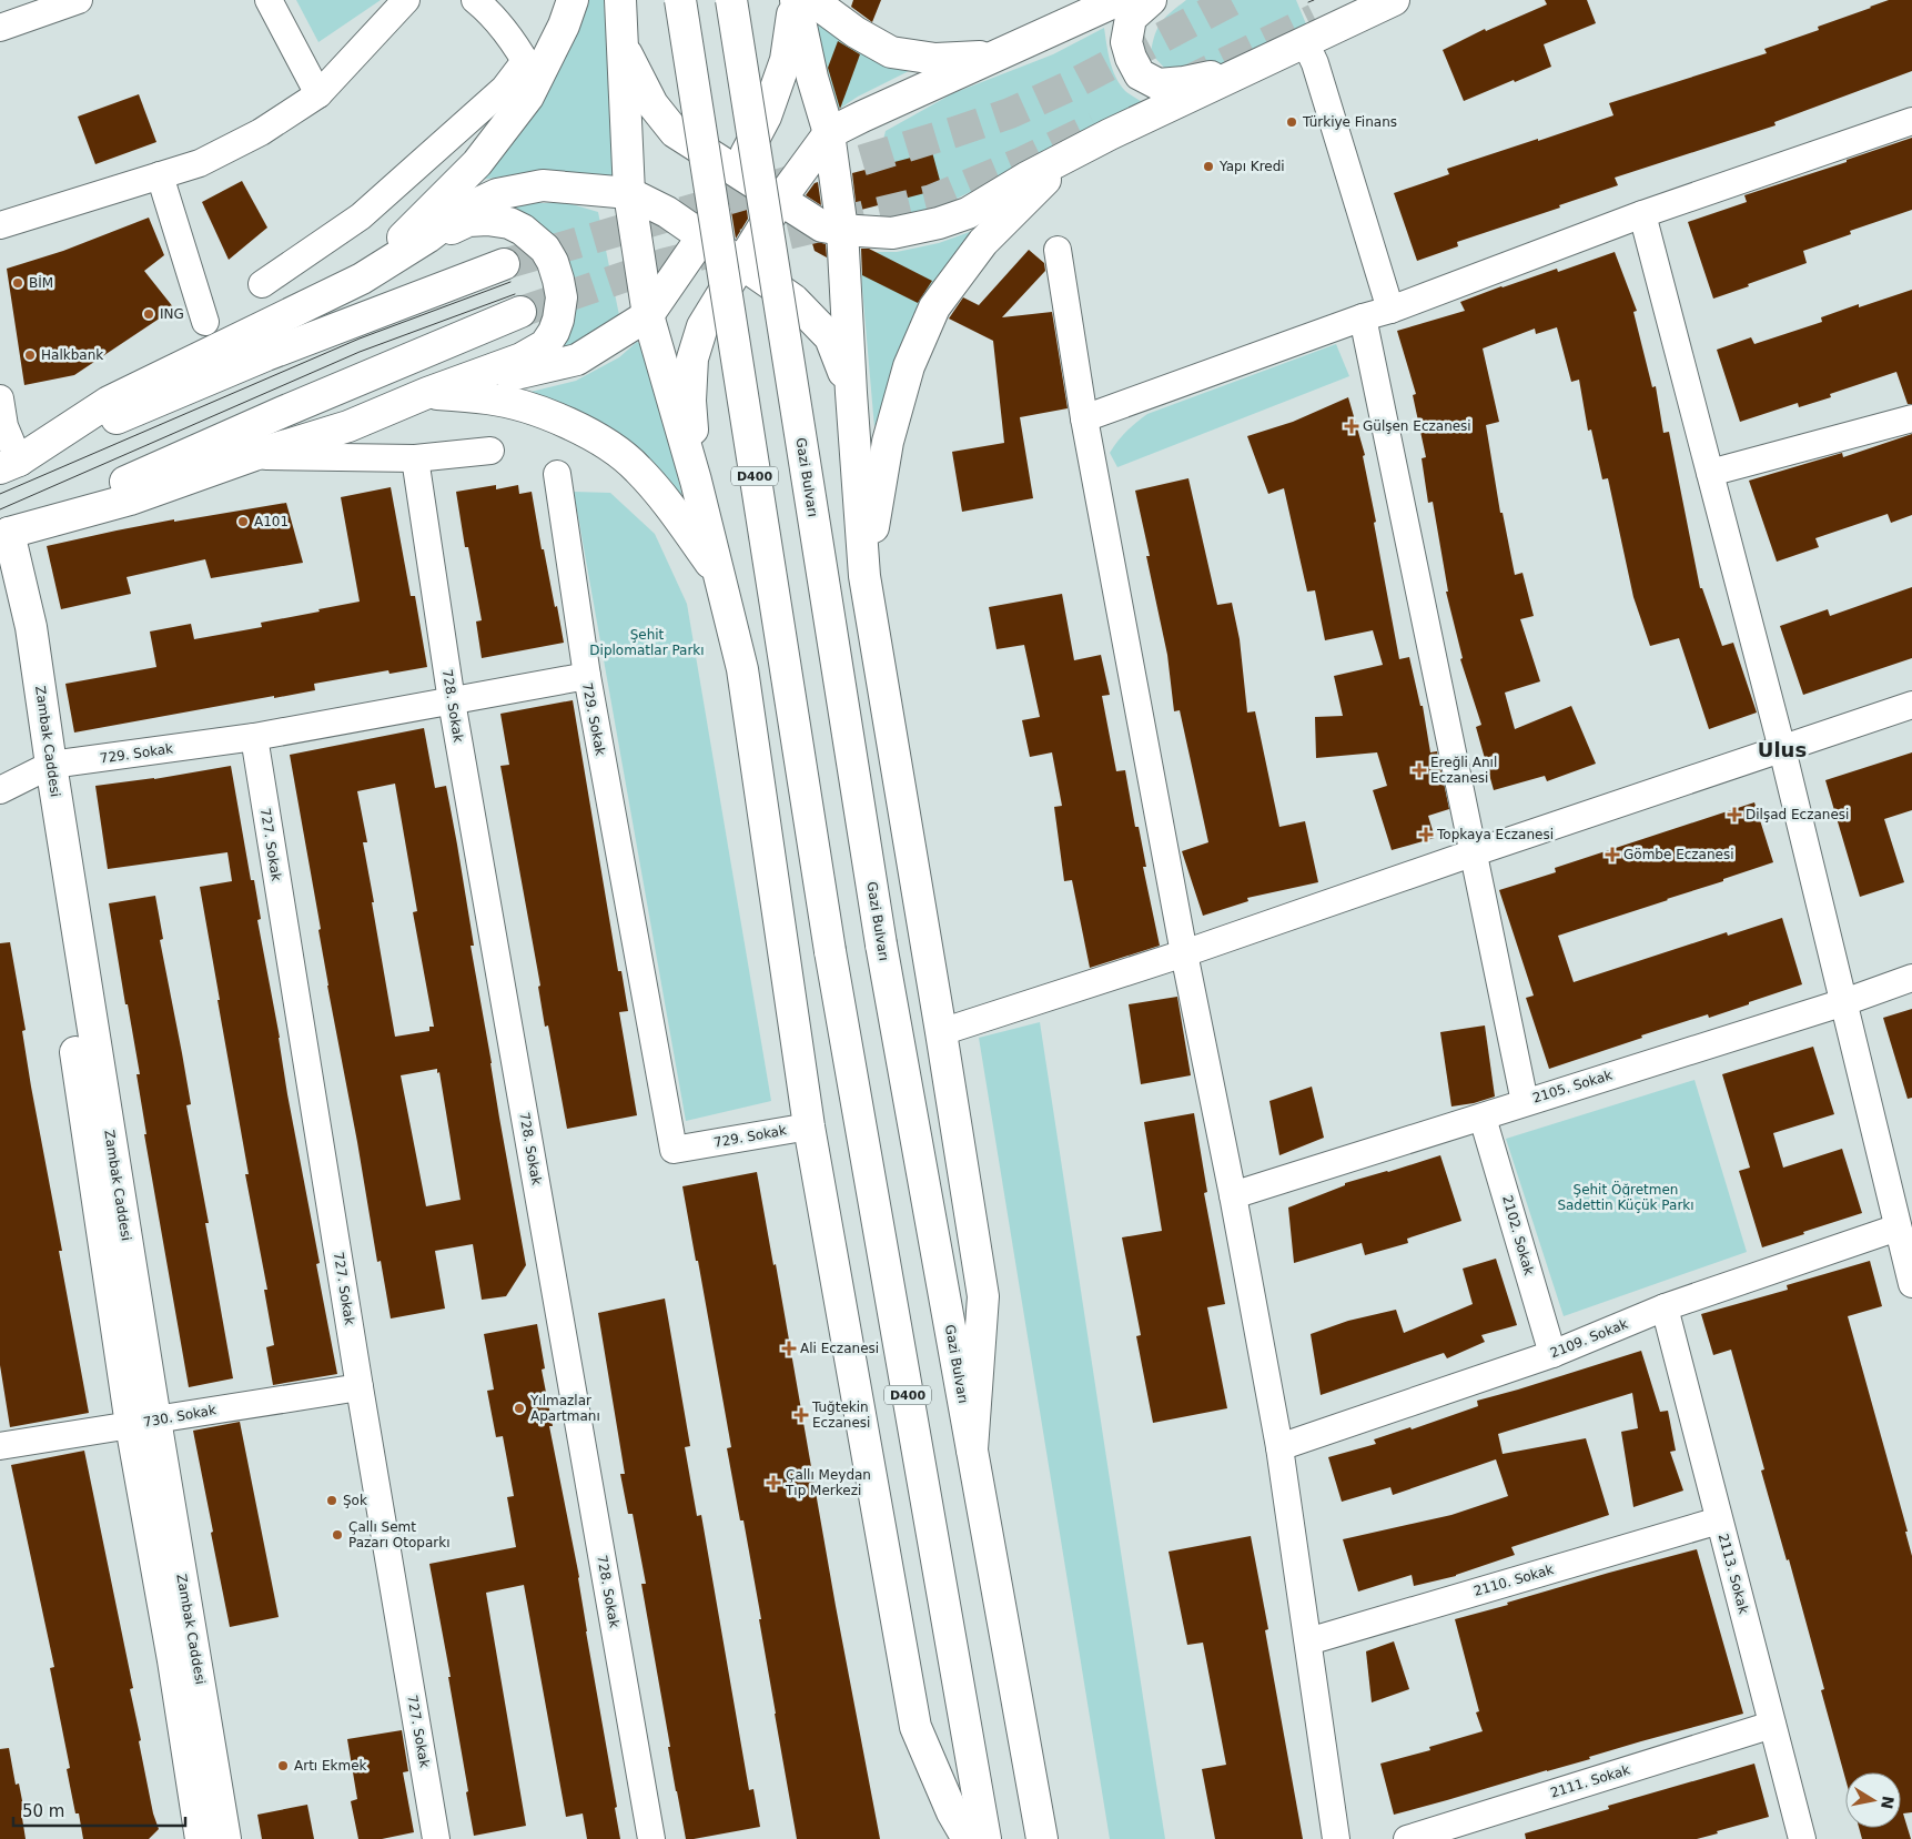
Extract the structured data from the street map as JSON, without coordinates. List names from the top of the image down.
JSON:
{
  "streets": {
    "main road": ["D400", "Gazi Bulvarı", "Zambak Caddesi"],
    "street": [
      "728. Sokak",
      "729. Sokak",
      "727. Sokak",
      "2105. Sokak",
      "2102. Sokak",
      "2109. Sokak",
      "730. Sokak",
      "2113. Sokak",
      "2110. Sokak",
      "2111. Sokak"
    ]
  },
  "crossings": [
    ["728. Sokak", "729. Sokak"],
    ["729. Sokak", "Zambak Caddesi"],
    ["729. Sokak", "727. Sokak"],
    ["Zambak Caddesi", "730. Sokak"],
    ["727. Sokak", "730. Sokak"],
    ["2105. Sokak", "2102. Sokak"],
    ["2102. Sokak", "2109. Sokak"],
    ["2109. Sokak", "2113. Sokak"],
    ["2113. Sokak", "2110. Sokak"],
    ["2113. Sokak", "2111. Sokak"]
  ],
  "districts": ["Ulus"],
  "parks": ["Şehit Diplomatlar Parkı", "Şehit Öğretmen Sadettin Küçük Parkı"],
  "places": {
    "other": [
      "Türkiye Finans",
      "Yapı Kredi",
      "BİM",
      "ING",
      "Halkbank",
      "A101",
      "Yılmazlar Apartmanı",
      "Şok",
      "Çallı Semt Pazarı Otoparkı",
      "Artı Ekmek"
    ],
    "health": [
      "Gülşen Eczanesi",
      "Ereğli Anıl Eczanesi",
      "Dilşad Eczanesi",
      "Topkaya Eczanesi",
      "Gömbe Eczanesi",
      "Ali Eczanesi",
      "Tuğtekin Eczanesi",
      "Çallı Meydan Tıp Merkezi"
    ]
  },
  "scale_bar": "50 m",
  "north": "right"
}
